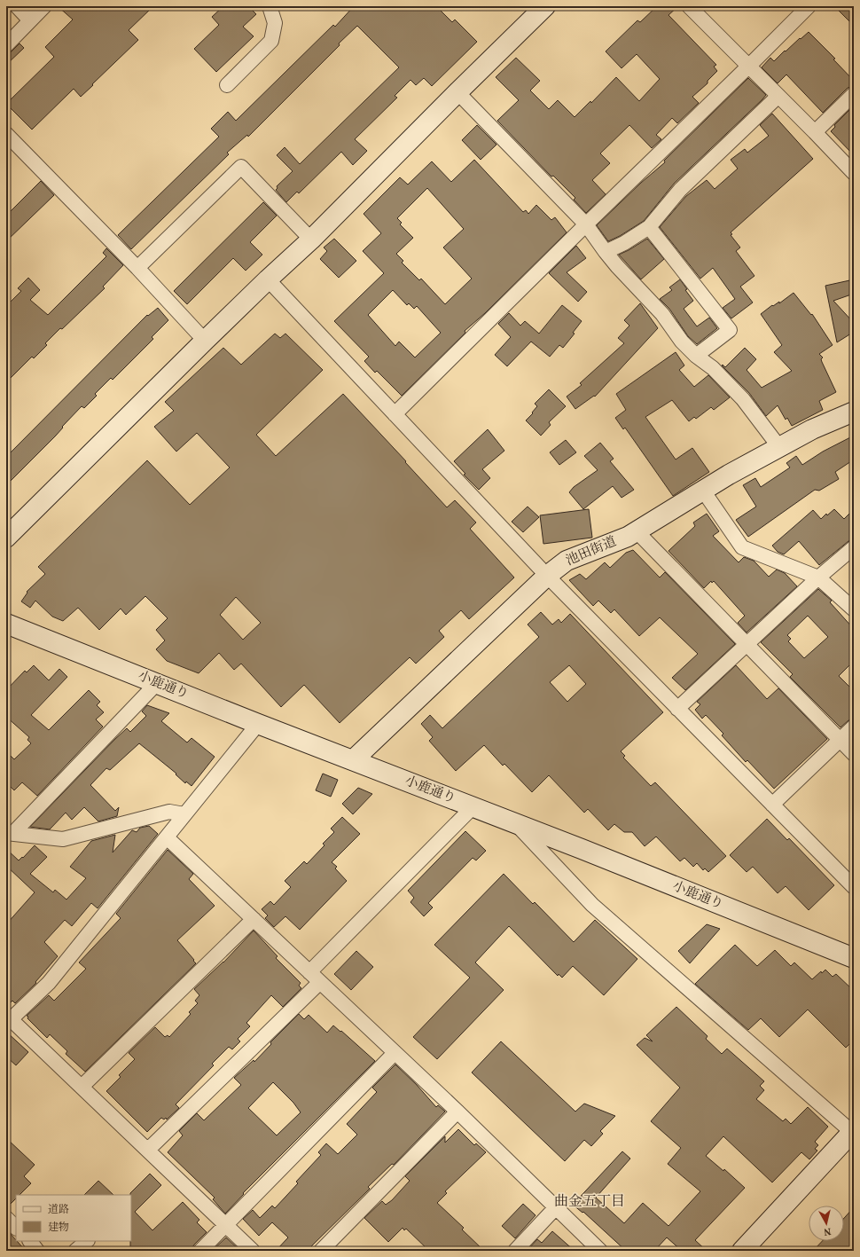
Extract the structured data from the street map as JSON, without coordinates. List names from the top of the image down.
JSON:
{
  "streets": {
    "street": ["池田街道", "小鹿通り"]
  },
  "crossings": [
    ["池田街道", "小鹿通り"]
  ],
  "districts": ["曲金五丁目"],
  "legend": ["道路", "建物"],
  "north": "bottom"
}
